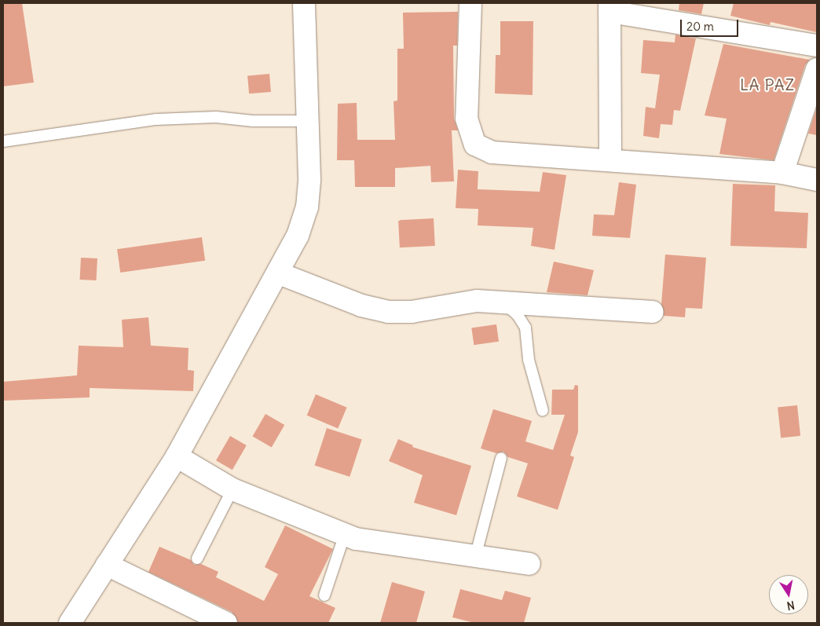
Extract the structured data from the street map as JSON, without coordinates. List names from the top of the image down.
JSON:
{
  "districts": ["LA PAZ"],
  "scale_bar": "20 m",
  "north": "bottom"
}
